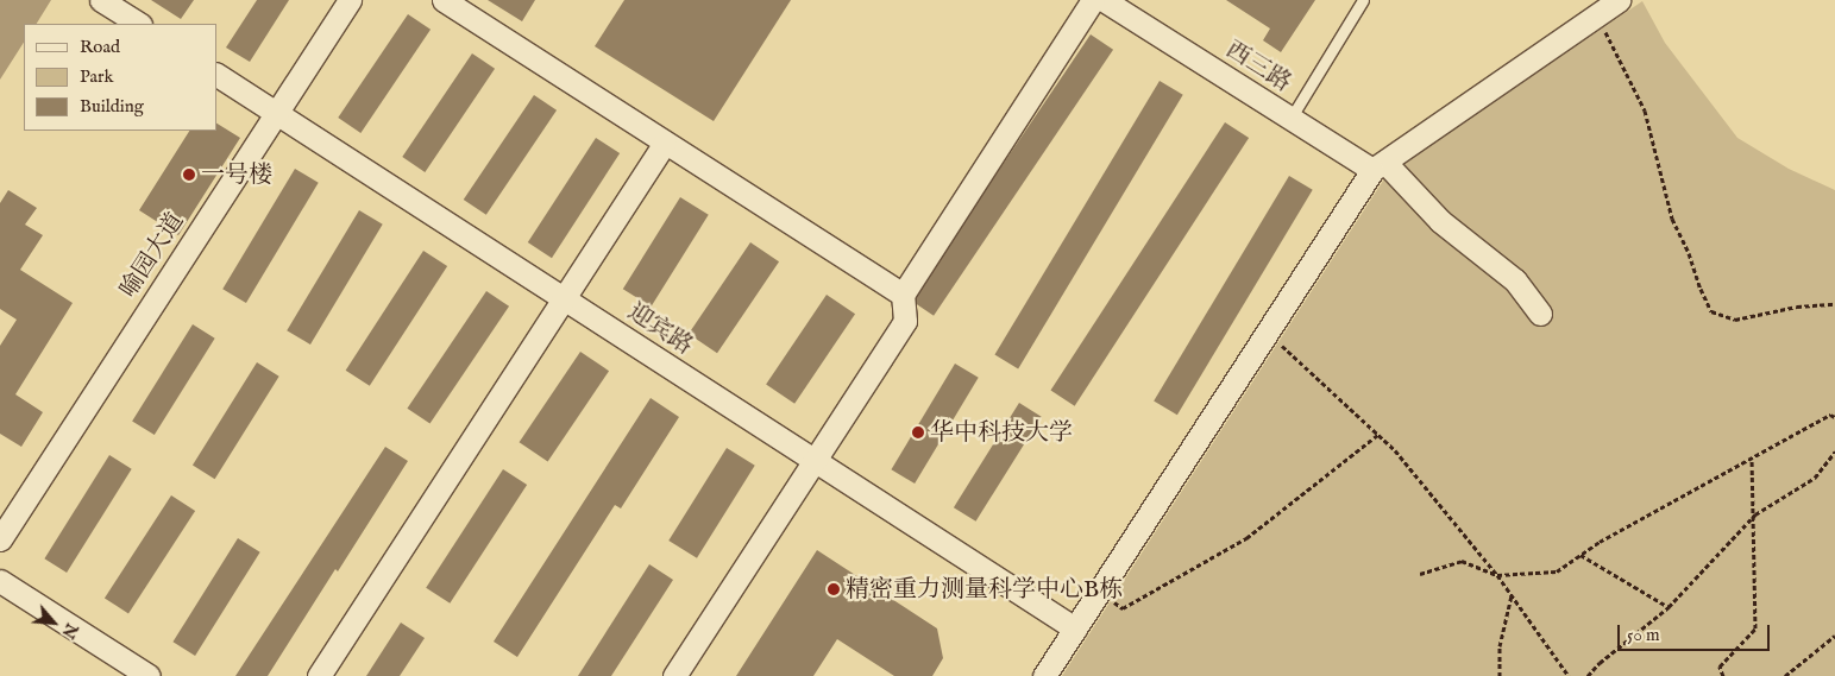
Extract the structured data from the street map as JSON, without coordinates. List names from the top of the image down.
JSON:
{
  "streets": {
    "street": ["西三路", "喻园大道", "迎宾路"]
  },
  "crossings": [
    ["喻园大道", "迎宾路"]
  ],
  "places": ["一号楼", "华中科技大学", "精密重力测量科学中心B栋"],
  "legend": ["Road", "Park", "Building"],
  "scale_bar": "50 m",
  "north": "bottom right"
}
